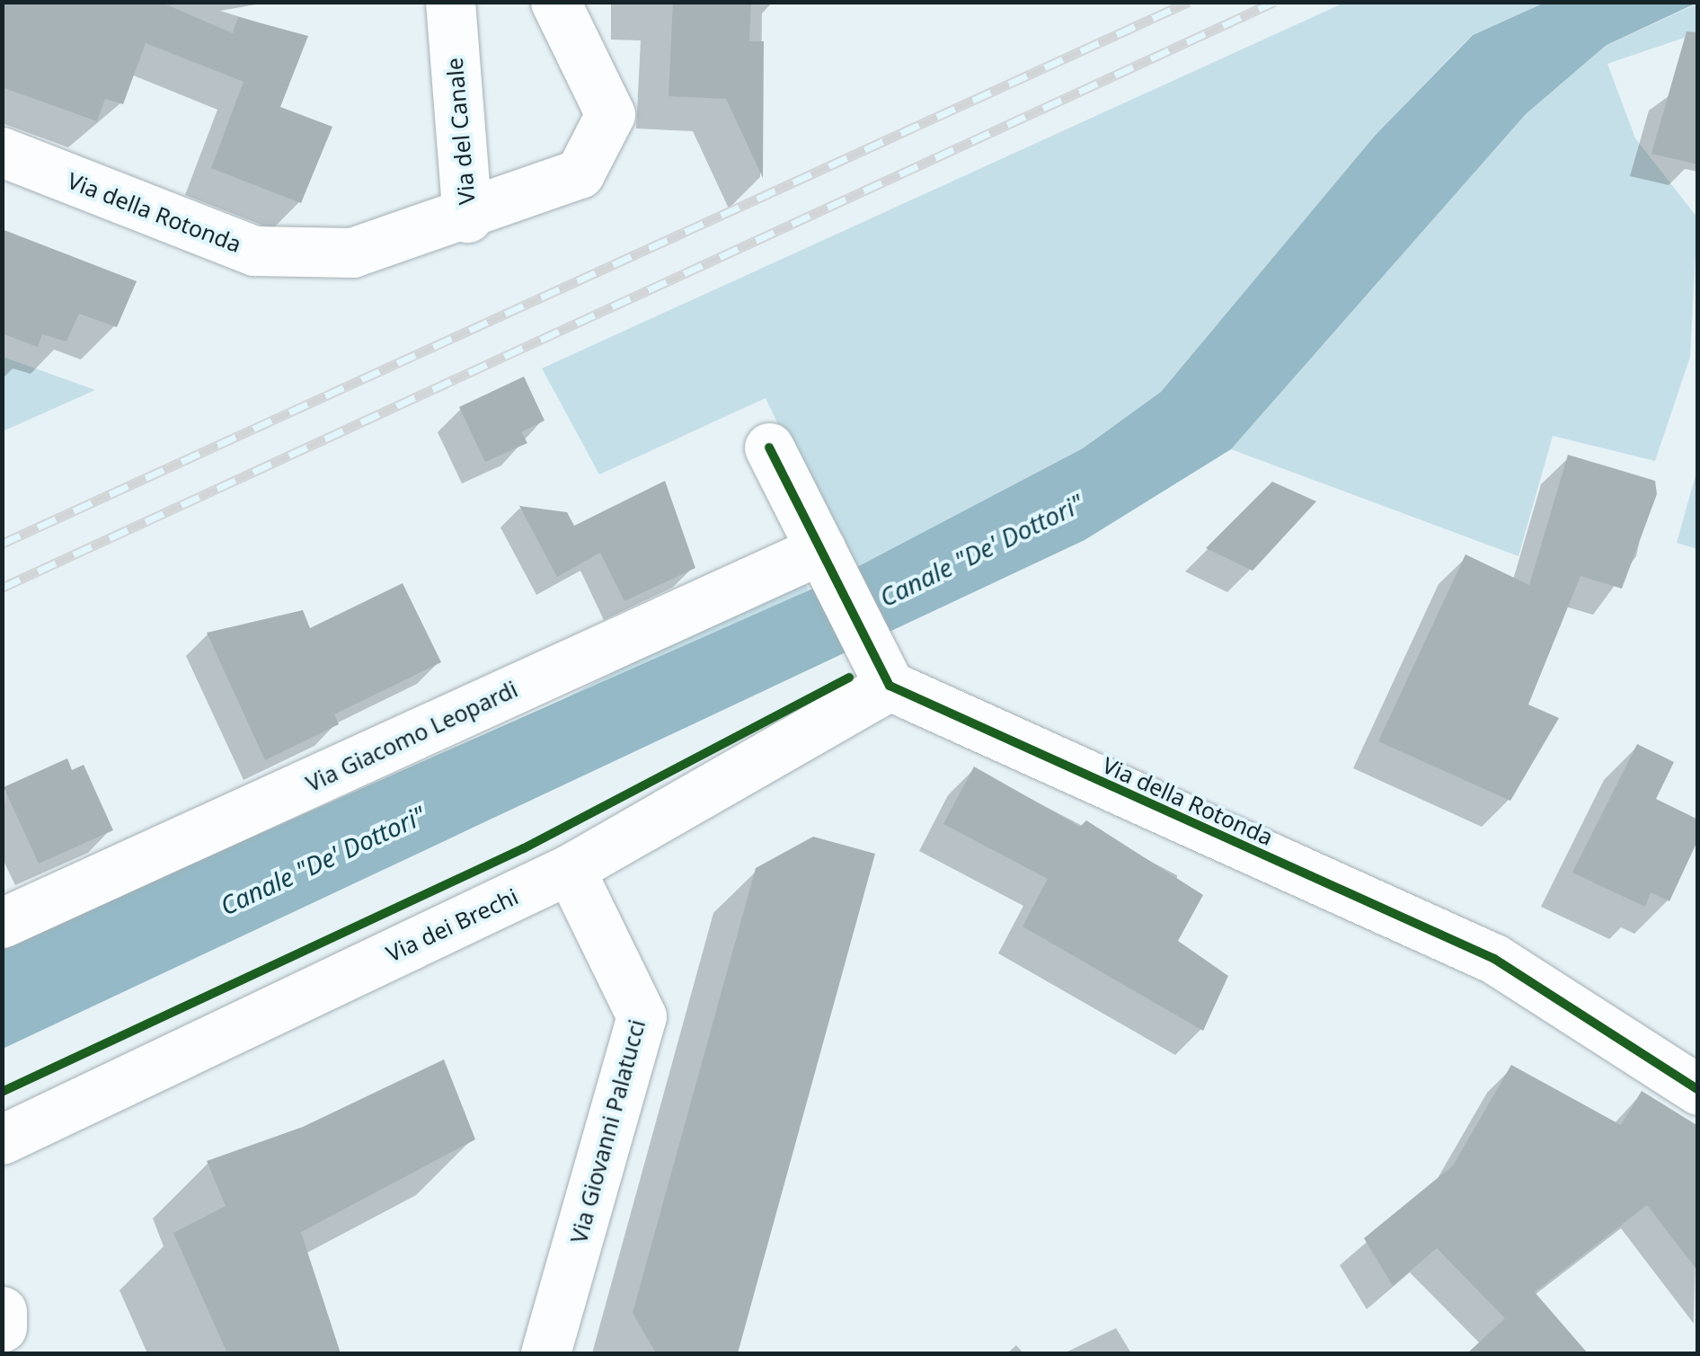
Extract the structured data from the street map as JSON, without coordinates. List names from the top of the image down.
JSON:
{
  "streets": {
    "street": [
      "Via del Canale",
      "Via della Rotonda",
      "Via Giacomo Leopardi",
      "Via dei Brechi",
      "Via Giovanni Palatucci"
    ]
  },
  "crossings": [
    ["Via del Canale", "Via della Rotonda"],
    ["Via della Rotonda", "Via dei Brechi"],
    ["Via dei Brechi", "Via Giovanni Palatucci"]
  ],
  "water": ["Canale \"De' Dottori\""]
}
